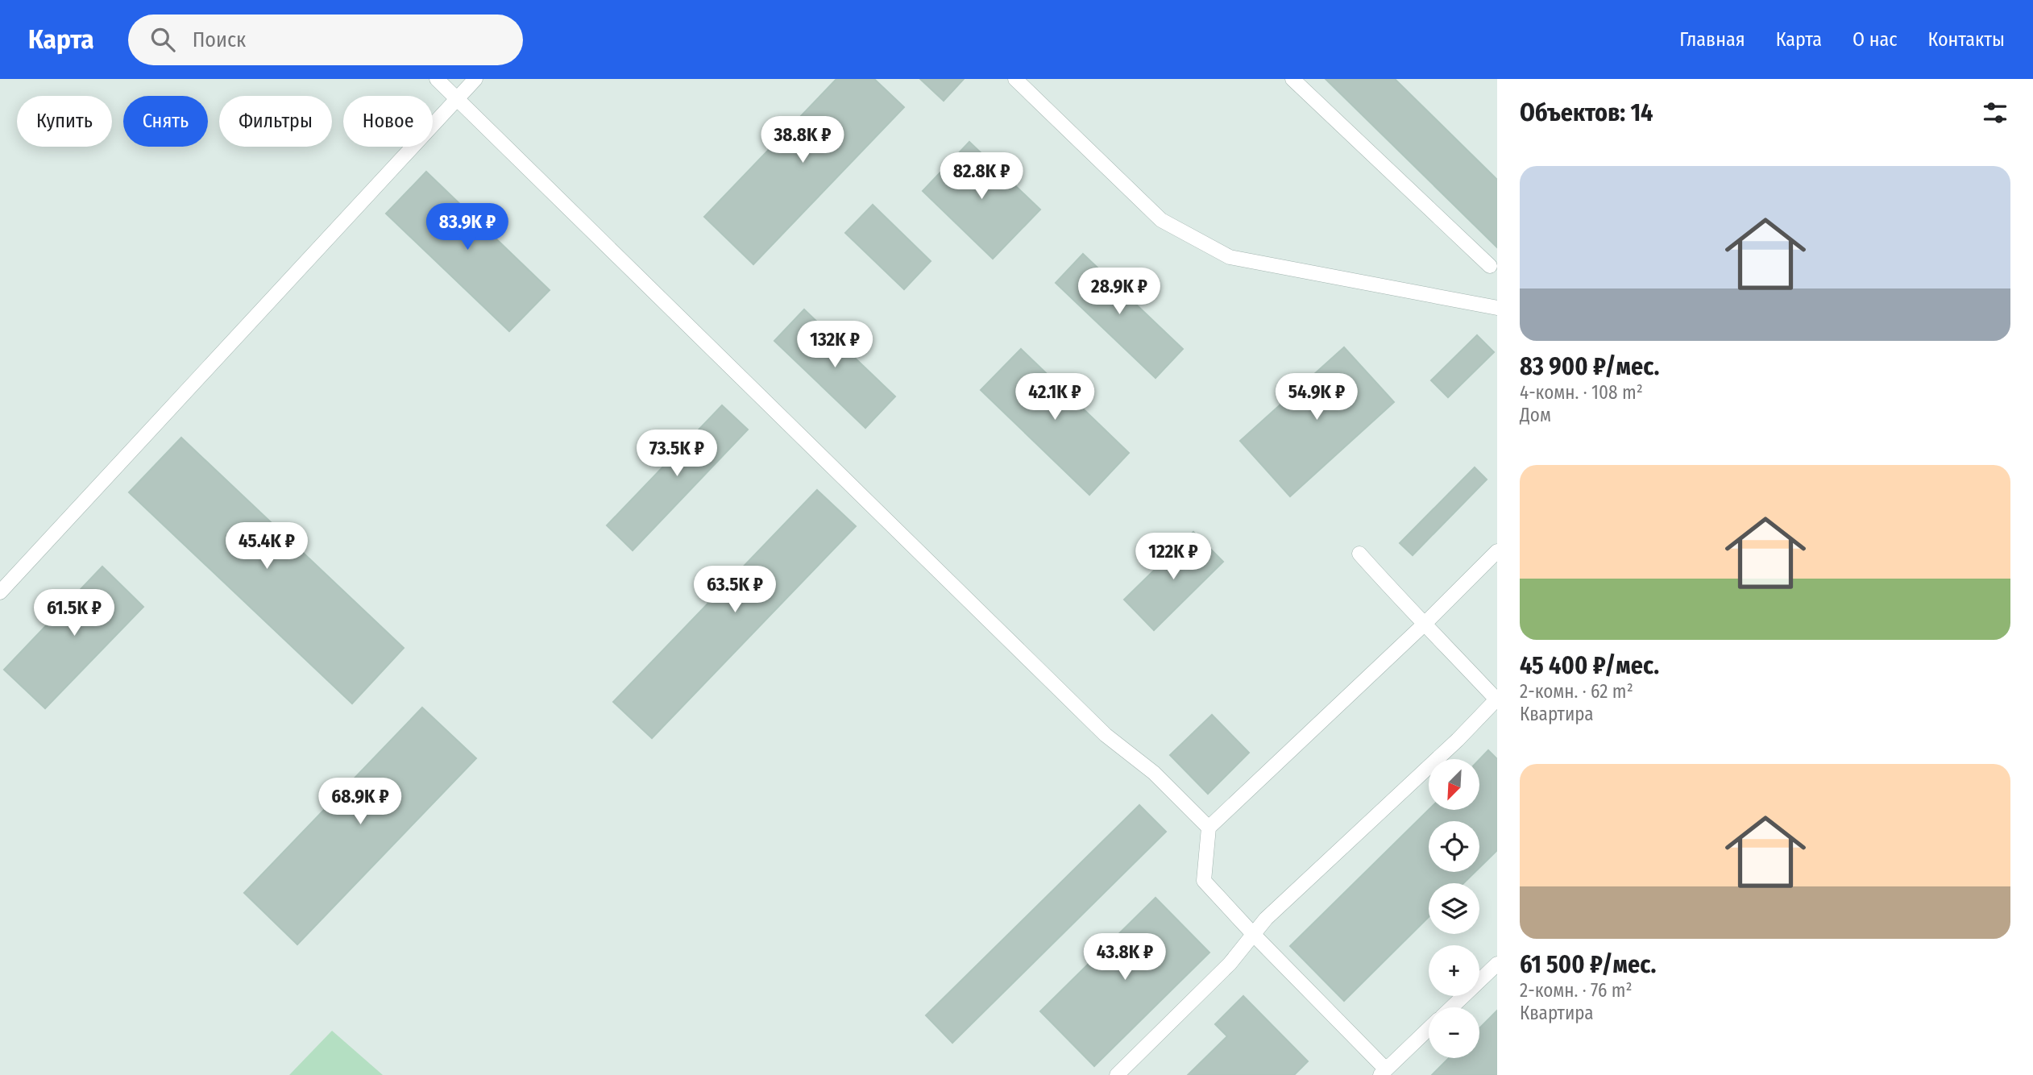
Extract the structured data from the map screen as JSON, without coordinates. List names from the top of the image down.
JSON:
{
  "north": "bottom left",
  "page": {
    "header": "Карта",
    "search": "Поиск",
    "nav": [
      "Главная",
      "Карта",
      "О нас",
      "Контакты"
    ],
    "heading": "Объектов: 14",
    "chip": [
      "Купить",
      "Снять",
      "Фильтры",
      "Новое"
    ],
    "price": [
      "38.8K ₽",
      "82.8K ₽",
      "83.9K ₽",
      "28.9K ₽",
      "132K ₽",
      "42.1K ₽",
      "54.9K ₽",
      "73.5K ₽",
      "45.4K ₽",
      "122K ₽",
      "63.5K ₽",
      "61.5K ₽",
      "68.9K ₽",
      "43.8K ₽"
    ],
    "list": [
      {
        "name": "83 900 ₽/мес.",
        "note": "4-комн. · 108 m² · Дом"
      },
      {
        "name": "45 400 ₽/мес.",
        "note": "2-комн. · 62 m² · Квартира"
      },
      {
        "name": "61 500 ₽/мес.",
        "note": "2-комн. · 76 m² · Квартира"
      }
    ],
    "map_buttons": ["+", "−"]
  }
}
